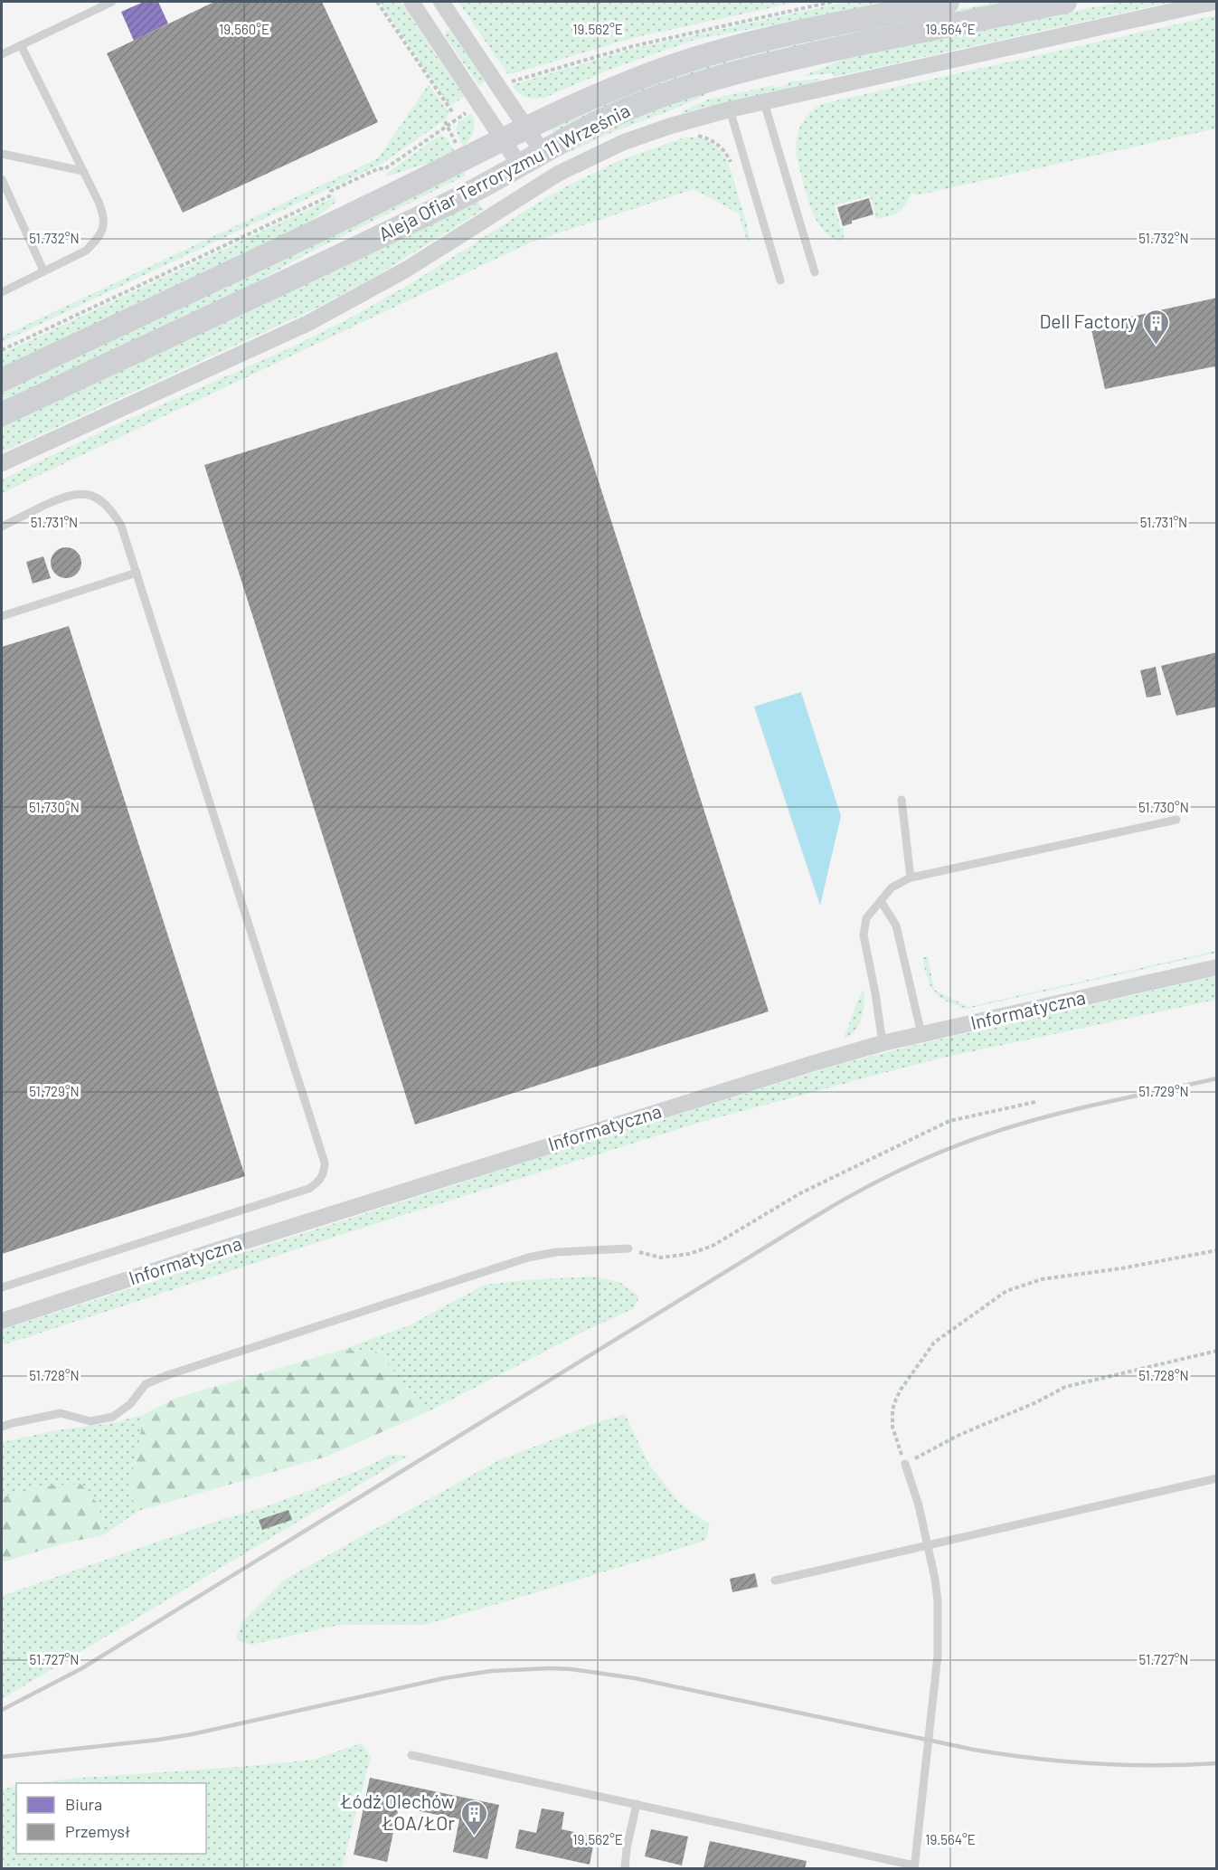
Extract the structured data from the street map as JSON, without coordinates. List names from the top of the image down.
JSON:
{
  "streets": {
    "street": ["Aleja Ofiar Terroryzmu 11 Września", "Informatyczna"]
  },
  "places": {
    "building": ["Dell Factory", "Łódź Olechów ŁOA/ŁOr"]
  },
  "legend": ["Biura", "Przemysł"],
  "coordinates": [
    "19.560°E",
    "19.562°E",
    "19.564°E",
    "51.732°N",
    "51.731°N",
    "51.730°N",
    "51.729°N",
    "51.728°N",
    "51.727°N"
  ]
}
